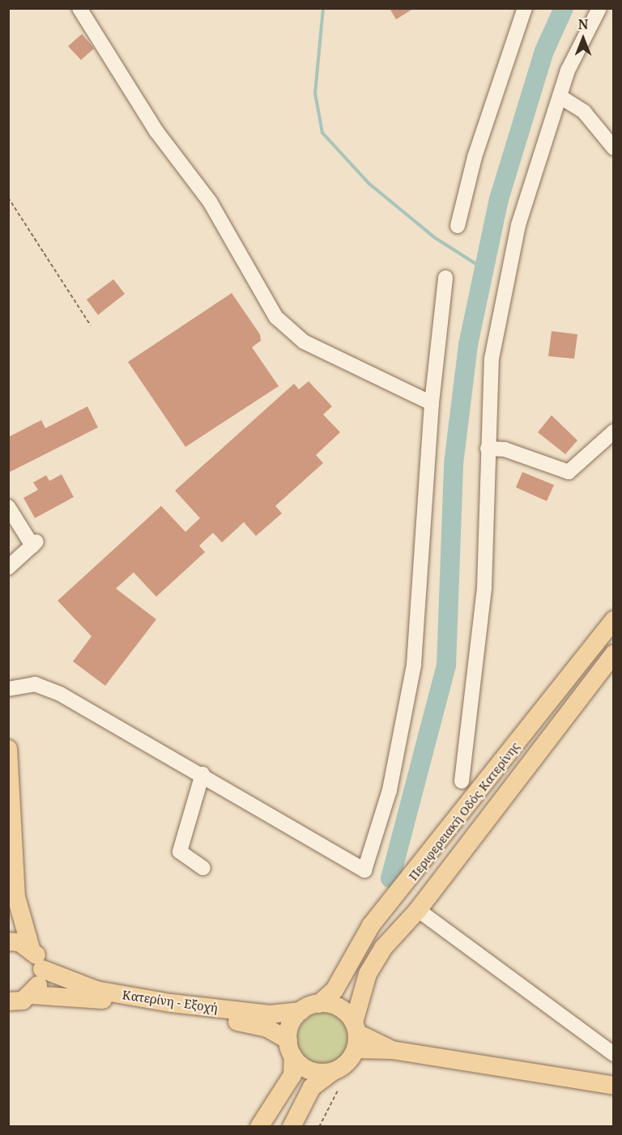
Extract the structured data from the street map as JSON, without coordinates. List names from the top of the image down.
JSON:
{
  "streets": {
    "main road": ["Περιφερειακή Οδός Κατερίνης", "Κατερίνη - Εξοχή"]
  },
  "crossings": [
    ["Περιφερειακή Οδός Κατερίνης", "Κατερίνη - Εξοχή"]
  ],
  "north": "top"
}
